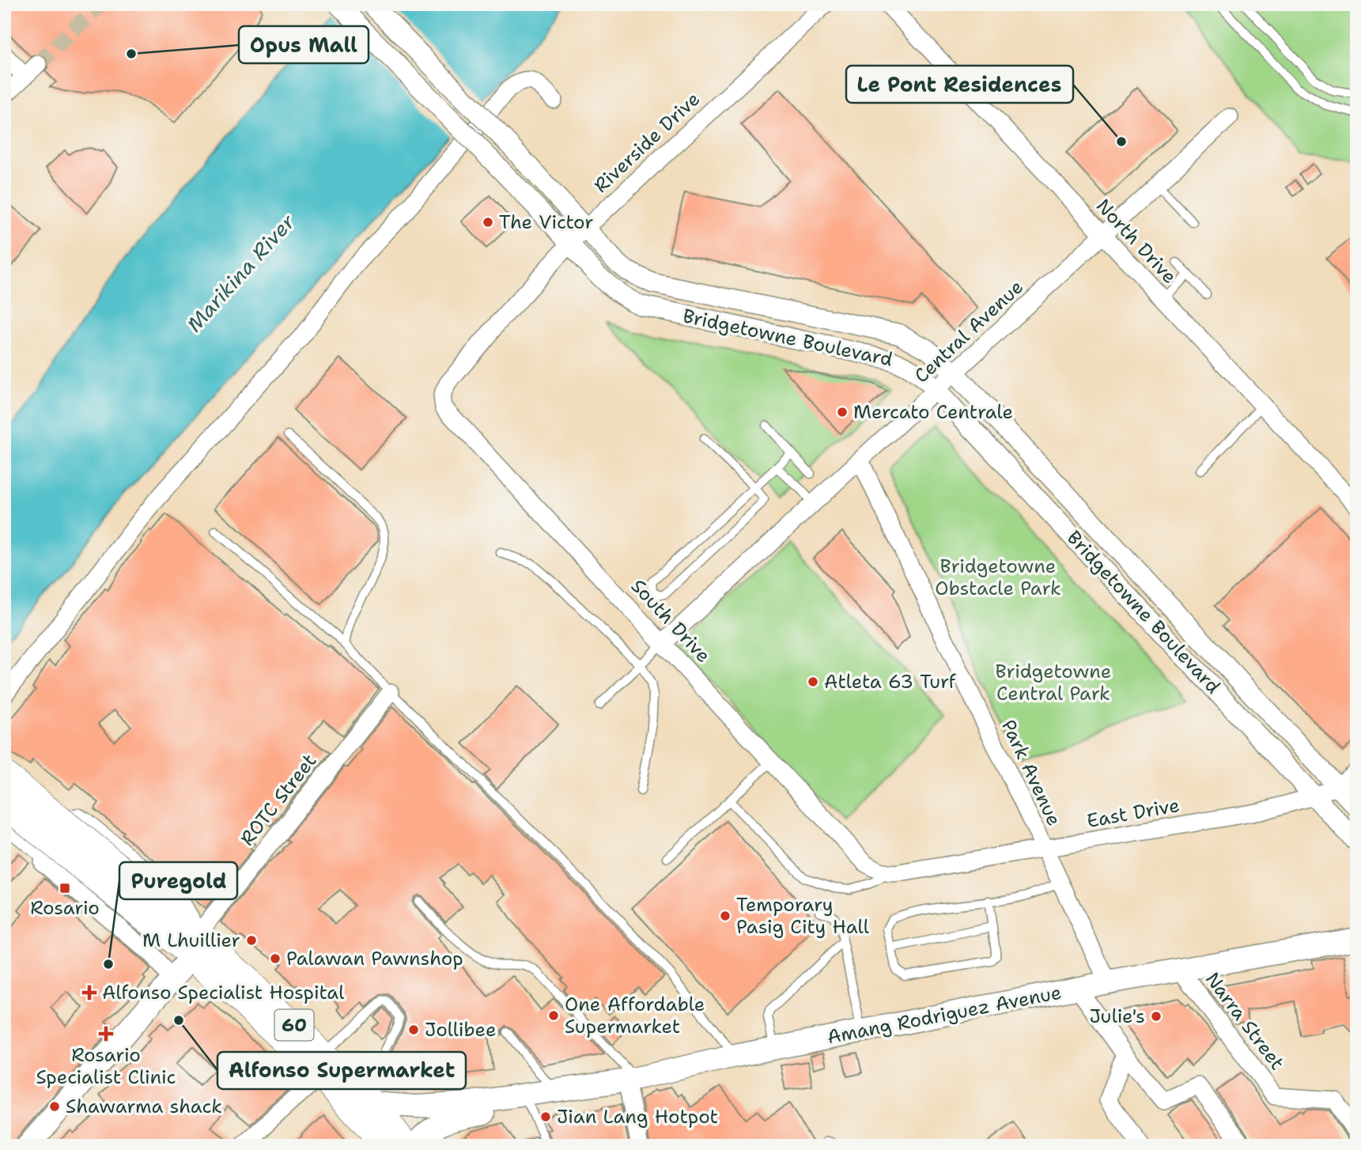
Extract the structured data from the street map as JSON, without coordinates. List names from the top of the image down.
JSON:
{
  "streets": {
    "main road": ["Amang Rodriguez Avenue", "60"],
    "street": [
      "Riverside Drive",
      "North Drive",
      "Central Avenue",
      "Bridgetowne Boulevard",
      "South Drive",
      "Park Avenue",
      "ROTC Street",
      "East Drive",
      "Narra Street"
    ]
  },
  "crossings": [
    ["Riverside Drive", "Bridgetowne Boulevard"],
    ["Riverside Drive", "South Drive"],
    ["North Drive", "Central Avenue"],
    ["Central Avenue", "Bridgetowne Boulevard"],
    ["Central Avenue", "South Drive"],
    ["Central Avenue", "Park Avenue"],
    ["Bridgetowne Boulevard", "East Drive"],
    ["South Drive", "East Drive"],
    ["Park Avenue", "East Drive"],
    ["Park Avenue", "Amang Rodriguez Avenue"],
    ["ROTC Street", "60"],
    ["Amang Rodriguez Avenue", "Narra Street"],
    ["Amang Rodriguez Avenue", "60"]
  ],
  "water": ["Marikina River"],
  "parks": ["Bridgetowne Obstacle Park", "Bridgetowne Central Park"],
  "places": {
    "other": [
      "Opus Mall",
      "Le Pont Residences",
      "The Victor",
      "Mercato Centrale",
      "Atleta 63 Turf",
      "Temporary Pasig City Hall",
      "M Lhuillier",
      "Palawan Pawnshop",
      "Puregold",
      "One Affordable Supermarket",
      "Julie's",
      "Alfonso Supermarket",
      "Jollibee",
      "Shawarma shack",
      "Jian Lang Hotpot"
    ],
    "transit": ["Rosario"],
    "health": ["Alfonso Specialist Hospital", "Rosario Specialist Clinic"]
  }
}
